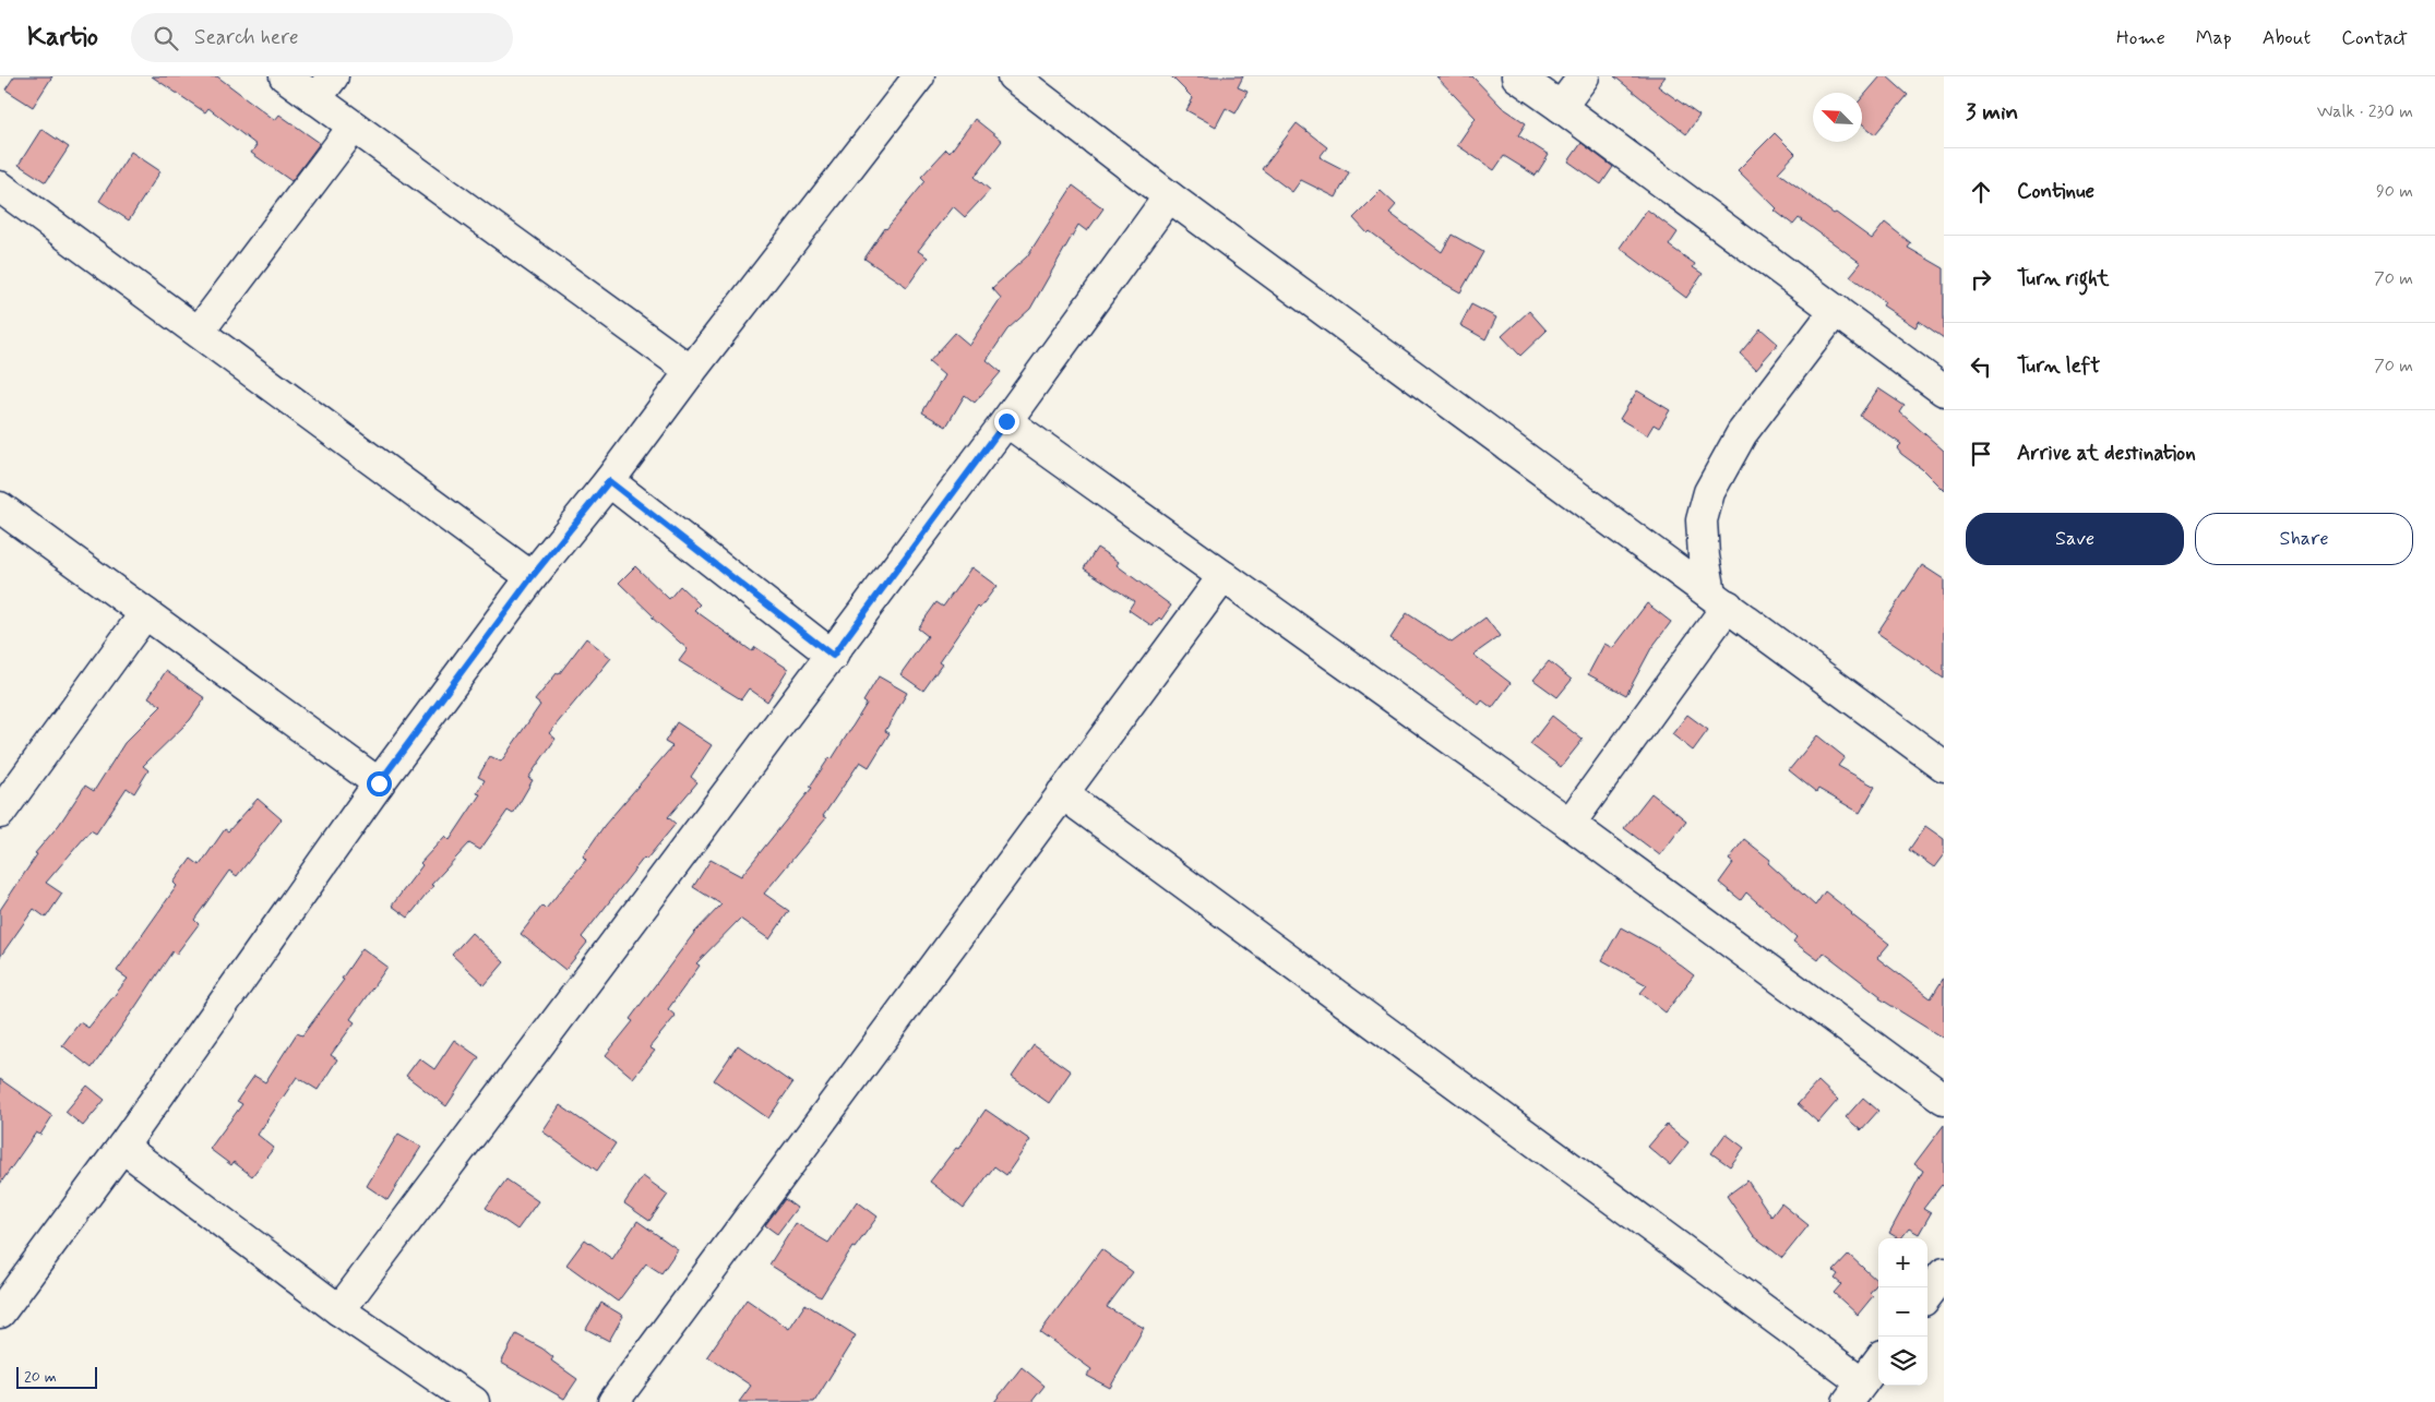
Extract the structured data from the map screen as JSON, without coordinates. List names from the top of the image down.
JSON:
{
  "scale_bar": "20 m",
  "north": "top left",
  "page": {
    "header": "Kartio",
    "search": "Search here",
    "nav": [
      "Home",
      "Map",
      "About",
      "Contact"
    ],
    "heading": ["3 min", "Walk · 230 m"],
    "list": [
      ["Continue", "90 m"],
      ["Turn right", "70 m"],
      ["Turn left", "70 m"],
      "Arrive at destination"
    ],
    "buttons": ["Save", "Share"],
    "map_buttons": ["+", "−"],
    "scale": "20 m"
  }
}
